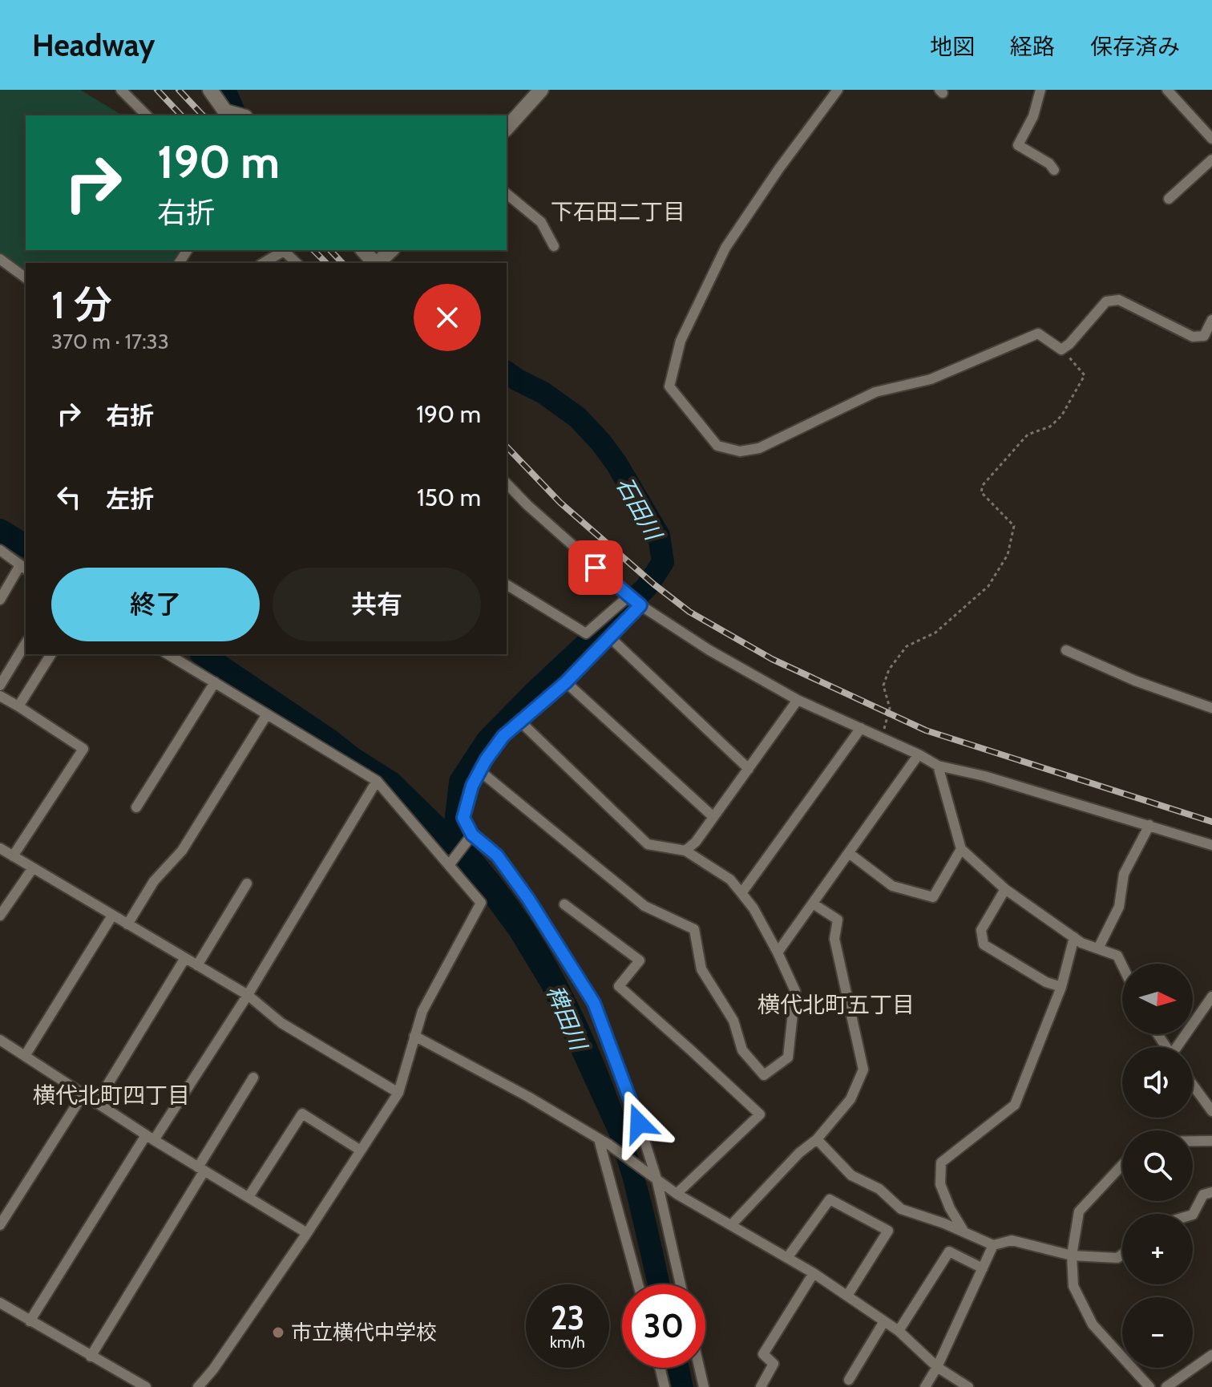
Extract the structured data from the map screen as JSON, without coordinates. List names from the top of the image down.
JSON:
{
  "districts": ["下石田二丁目", "横代北町五丁目", "横代北町四丁目"],
  "water": ["石田川", "稗田川"],
  "places": ["市立横代中学校"],
  "north": "right",
  "page": {
    "header": "Headway",
    "nav": ["地図", "経路", "保存済み"],
    "turn": ["190 m", "右折"],
    "heading": ["1 分", "370 m · 17:33"],
    "list": [
      {
        "name": "右折",
        "value": "190 m"
      },
      {
        "name": "左折",
        "value": "150 m"
      }
    ],
    "buttons": ["終了", "共有"],
    "map_buttons": ["+", "−"],
    "speed": "23 km/h",
    "limit": "30"
  }
}
